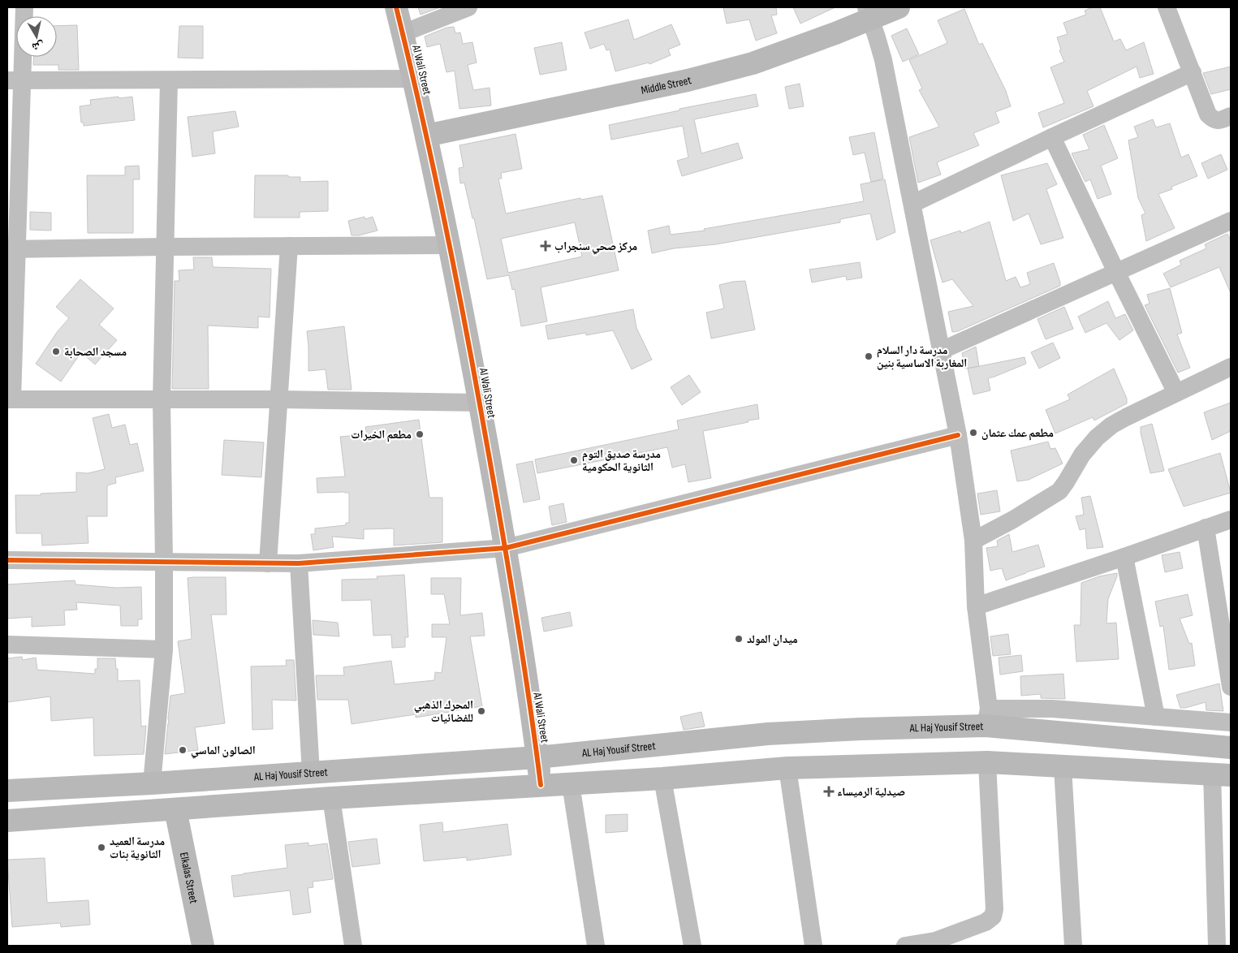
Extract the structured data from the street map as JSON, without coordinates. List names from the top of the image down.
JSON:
{
  "streets": {
    "main road": [
      "Al Wali Street",
      "Middle Street",
      "AL Haj Yousif Street",
      "Elkalas Street"
    ]
  },
  "crossings": [
    ["Al Wali Street", "Middle Street"],
    ["Al Wali Street", "AL Haj Yousif Street"]
  ],
  "places": {
    "health": ["مركز صحي سنجراب", "صيدلية الرميساء"],
    "other": [
      "مسجد الصحابة",
      "مدرسة دار السلام المغاربة الاساسية بنين",
      "مطعم عمك عثمان",
      "مطعم الخيرات",
      "مدرسة صديق التوم الثانوية الحكومية",
      "ميدان المولد",
      "المحرك الذهبي للفضائيات",
      "الصالون الماسي",
      "مدرسة العميد الثانوية بنات"
    ]
  },
  "north": "bottom"
}
